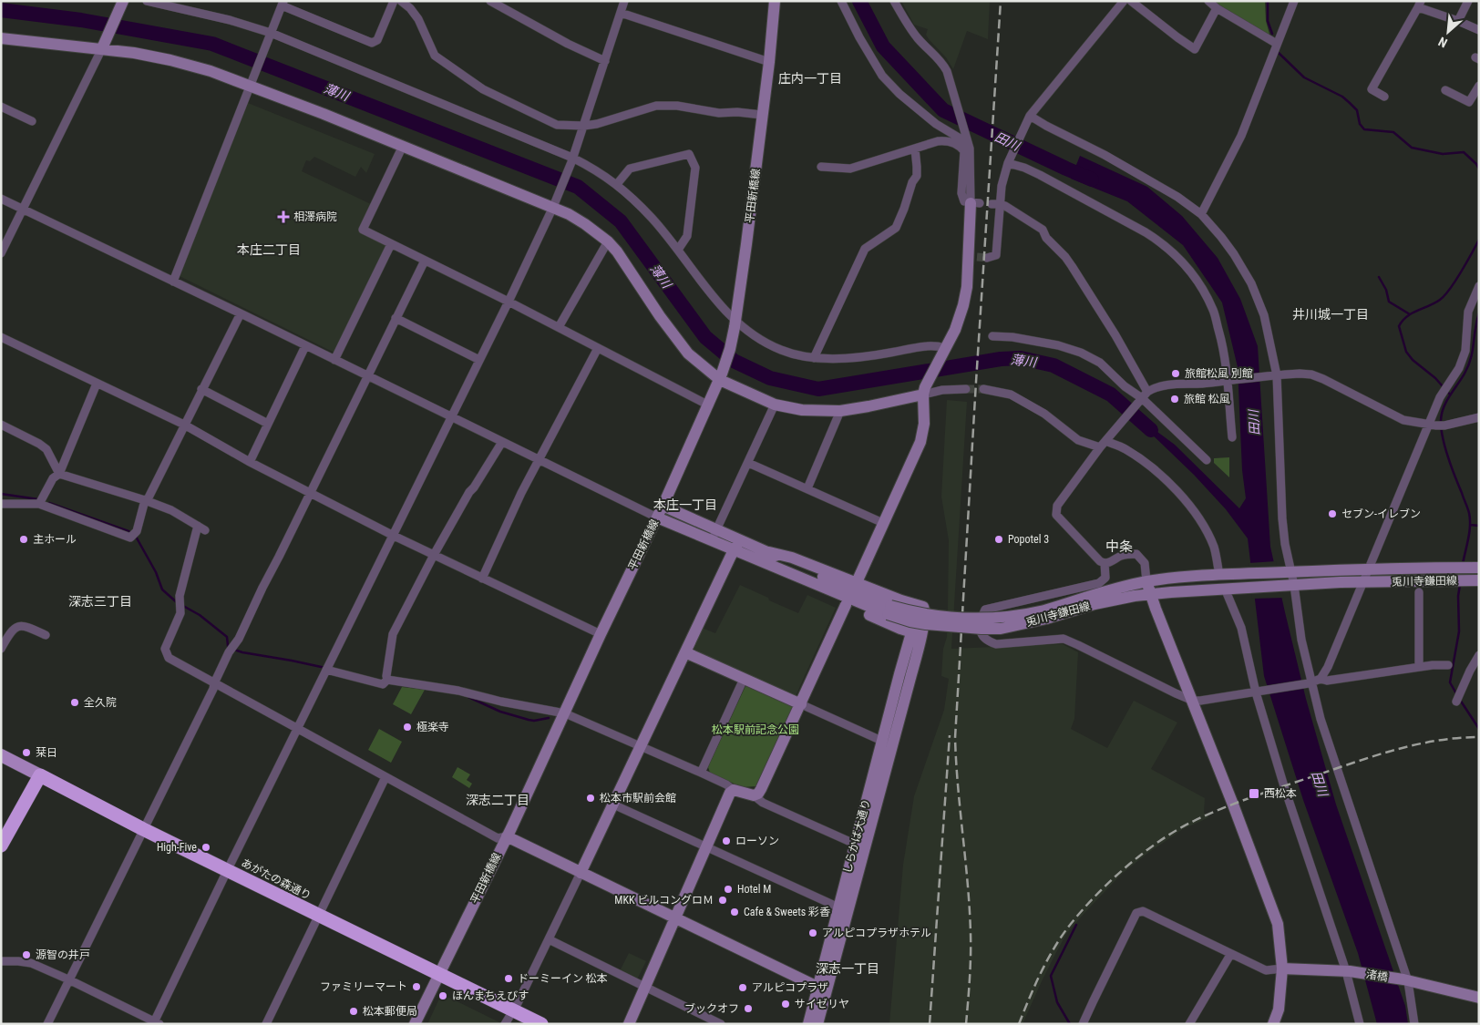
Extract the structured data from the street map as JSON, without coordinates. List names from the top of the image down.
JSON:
{
  "streets": {
    "highway": ["あがたの森通り"],
    "street": [
      "平田新橋線",
      "兎川寺鎌田線",
      "しらかば大通り",
      "渚橋"
    ]
  },
  "crossings": [
    ["平田新橋線", "兎川寺鎌田線"],
    ["平田新橋線", "あがたの森通り"]
  ],
  "districts": [
    "庄内一丁目",
    "本庄二丁目",
    "井川城一丁目",
    "本庄一丁目",
    "中条",
    "深志三丁目",
    "深志二丁目",
    "深志一丁目"
  ],
  "water": ["薄川", "田川"],
  "parks": ["松本駅前記念公園"],
  "places": {
    "health": ["相澤病院"],
    "other": [
      "旅館松風 別館",
      "旅館 松風",
      "セブン-イレブン",
      "主ホール",
      "Popotel 3",
      "全久院",
      "極楽寺",
      "栞日",
      "松本市駅前会館",
      "ローソン",
      "High-Five",
      "Hotel M",
      "MKK ビルコングロＭ",
      "Cafe & Sweets 彩香",
      "アルピコプラザホテル",
      "源智の井戸",
      "ドーミーイン 松本",
      "ファミリーマート",
      "アルピコプラザ",
      "ほんまちえびす",
      "サイゼリヤ",
      "ブックオフ",
      "松本郵便局"
    ],
    "transit": ["西松本"]
  },
  "north": "bottom left"
}
